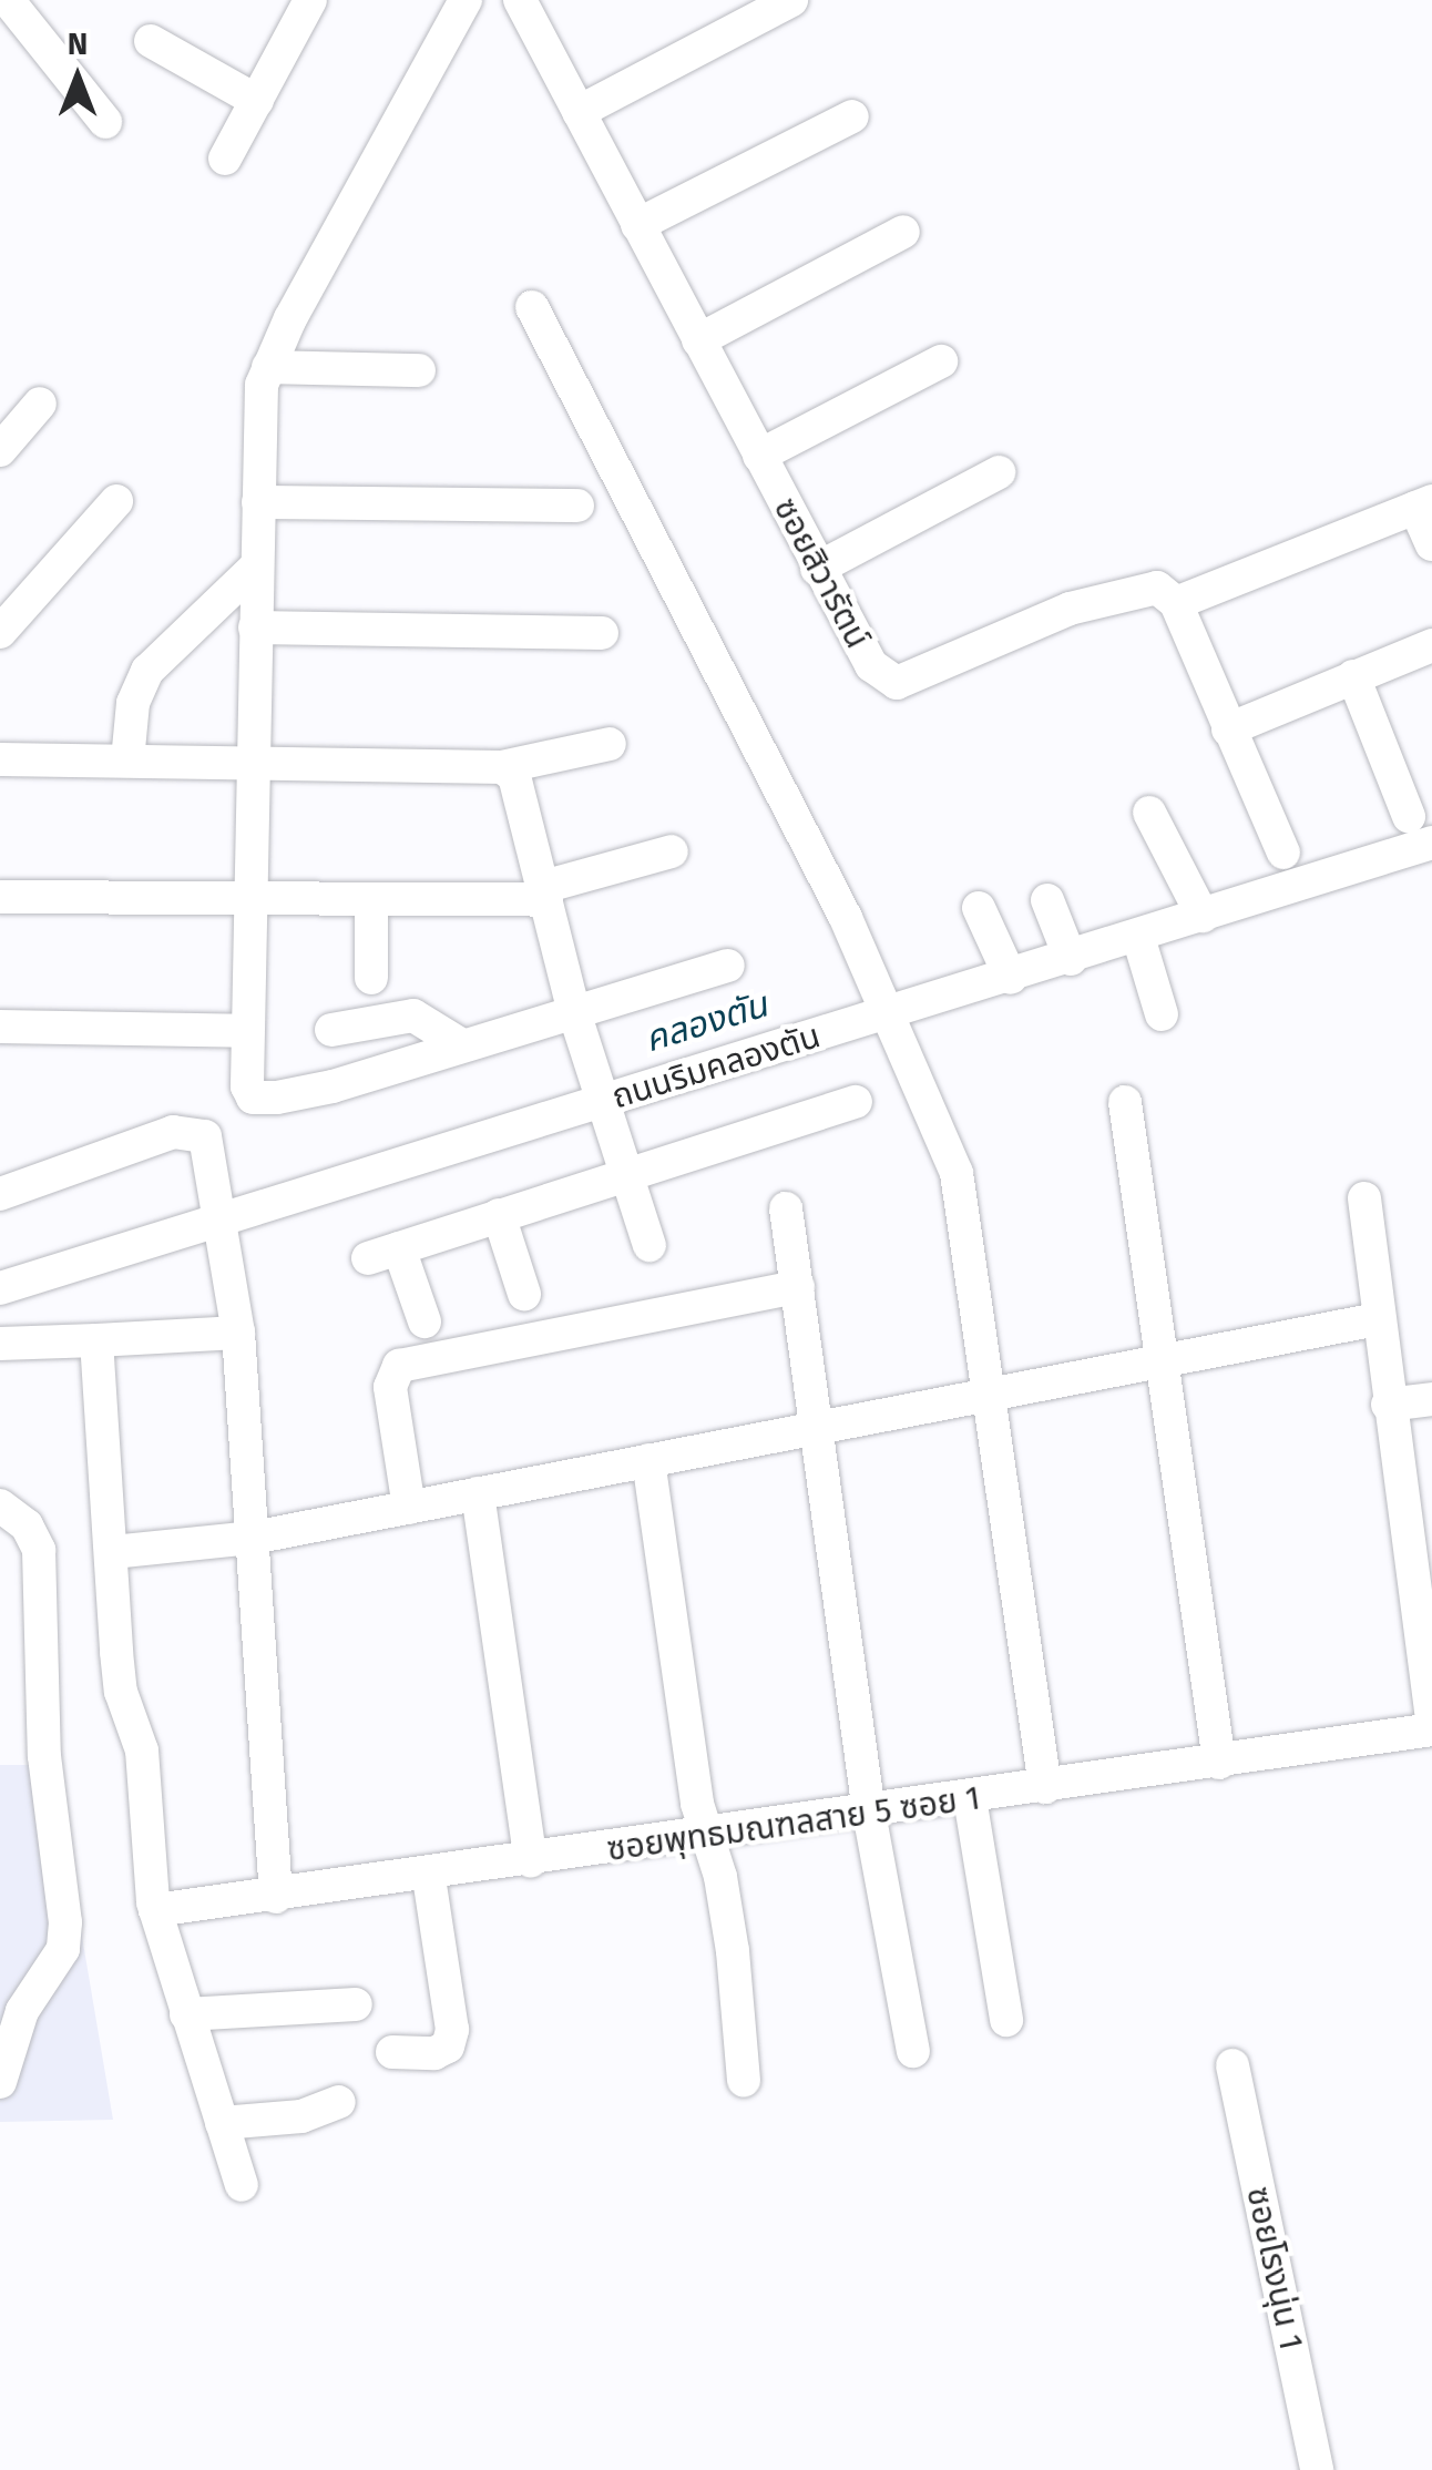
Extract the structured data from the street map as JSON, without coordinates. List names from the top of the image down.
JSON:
{
  "streets": {
    "street": [
      "ซอยสิวารัตน์",
      "ถนนริมคลองตัน",
      "ซอยพุทธมณฑลสาย 5 ซอย 1",
      "ซอยโรงนุ่น 1"
    ]
  },
  "water": ["คลองตัน"],
  "north": "top"
}
